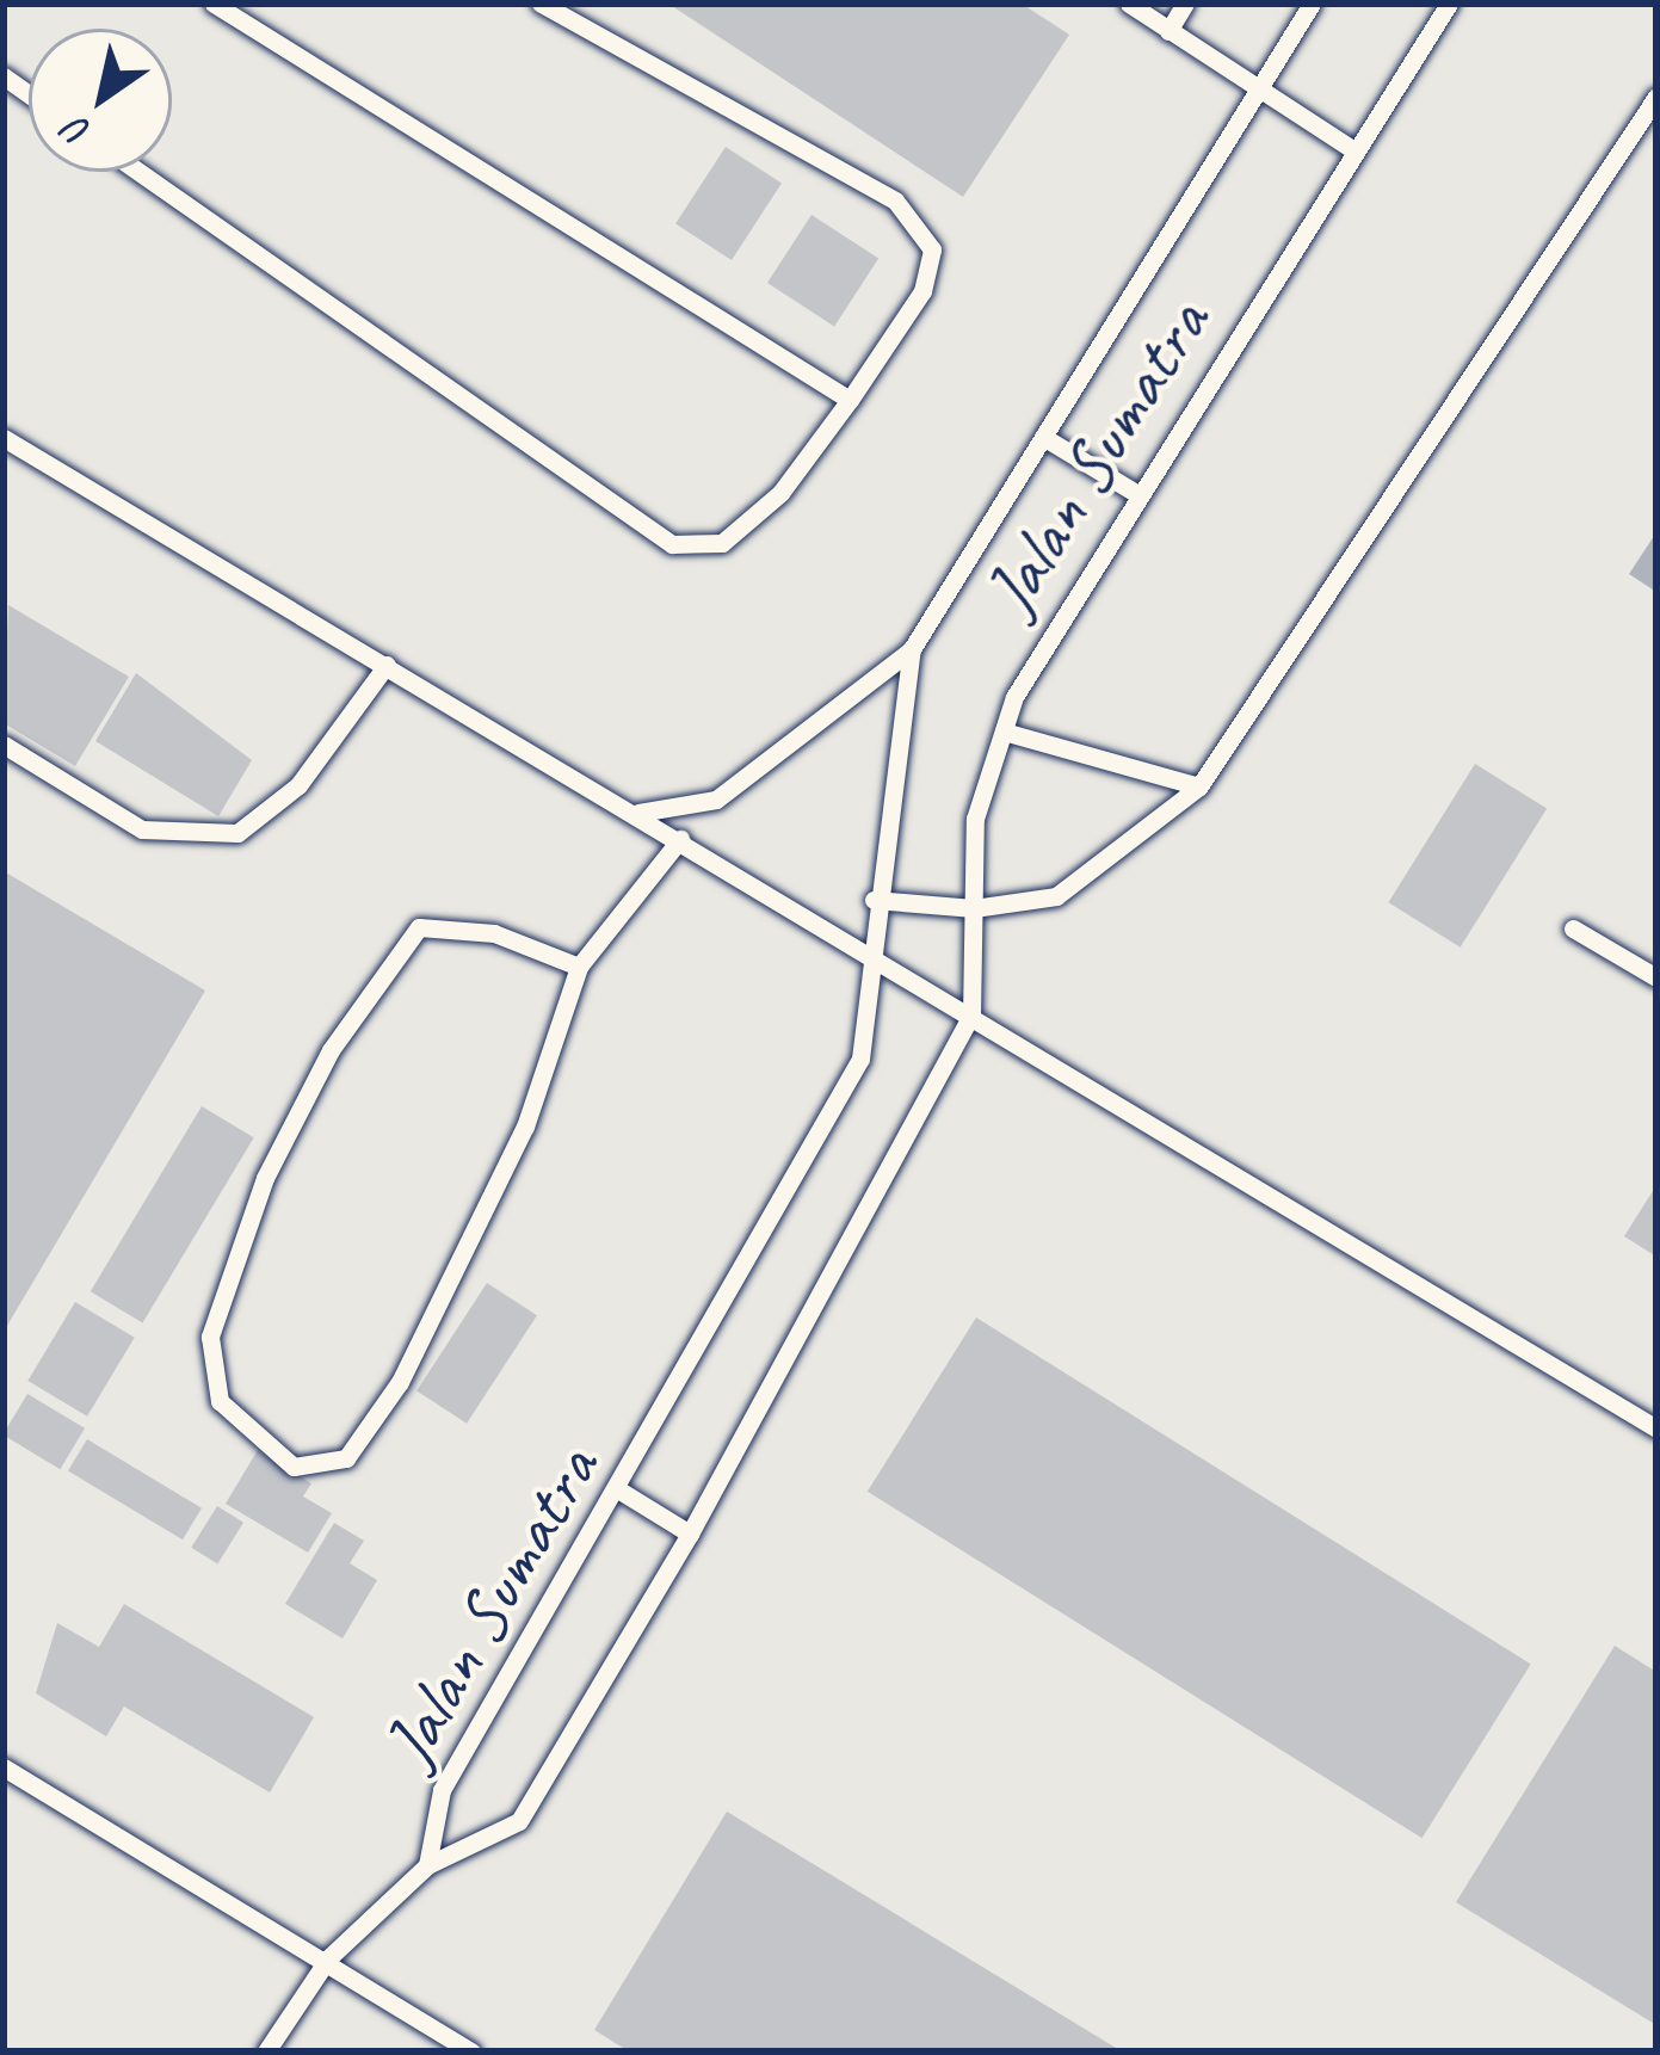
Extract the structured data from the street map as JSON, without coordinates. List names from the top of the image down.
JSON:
{
  "streets": {
    "lane": ["Jalan Sumatra"]
  },
  "north": "bottom left"
}
